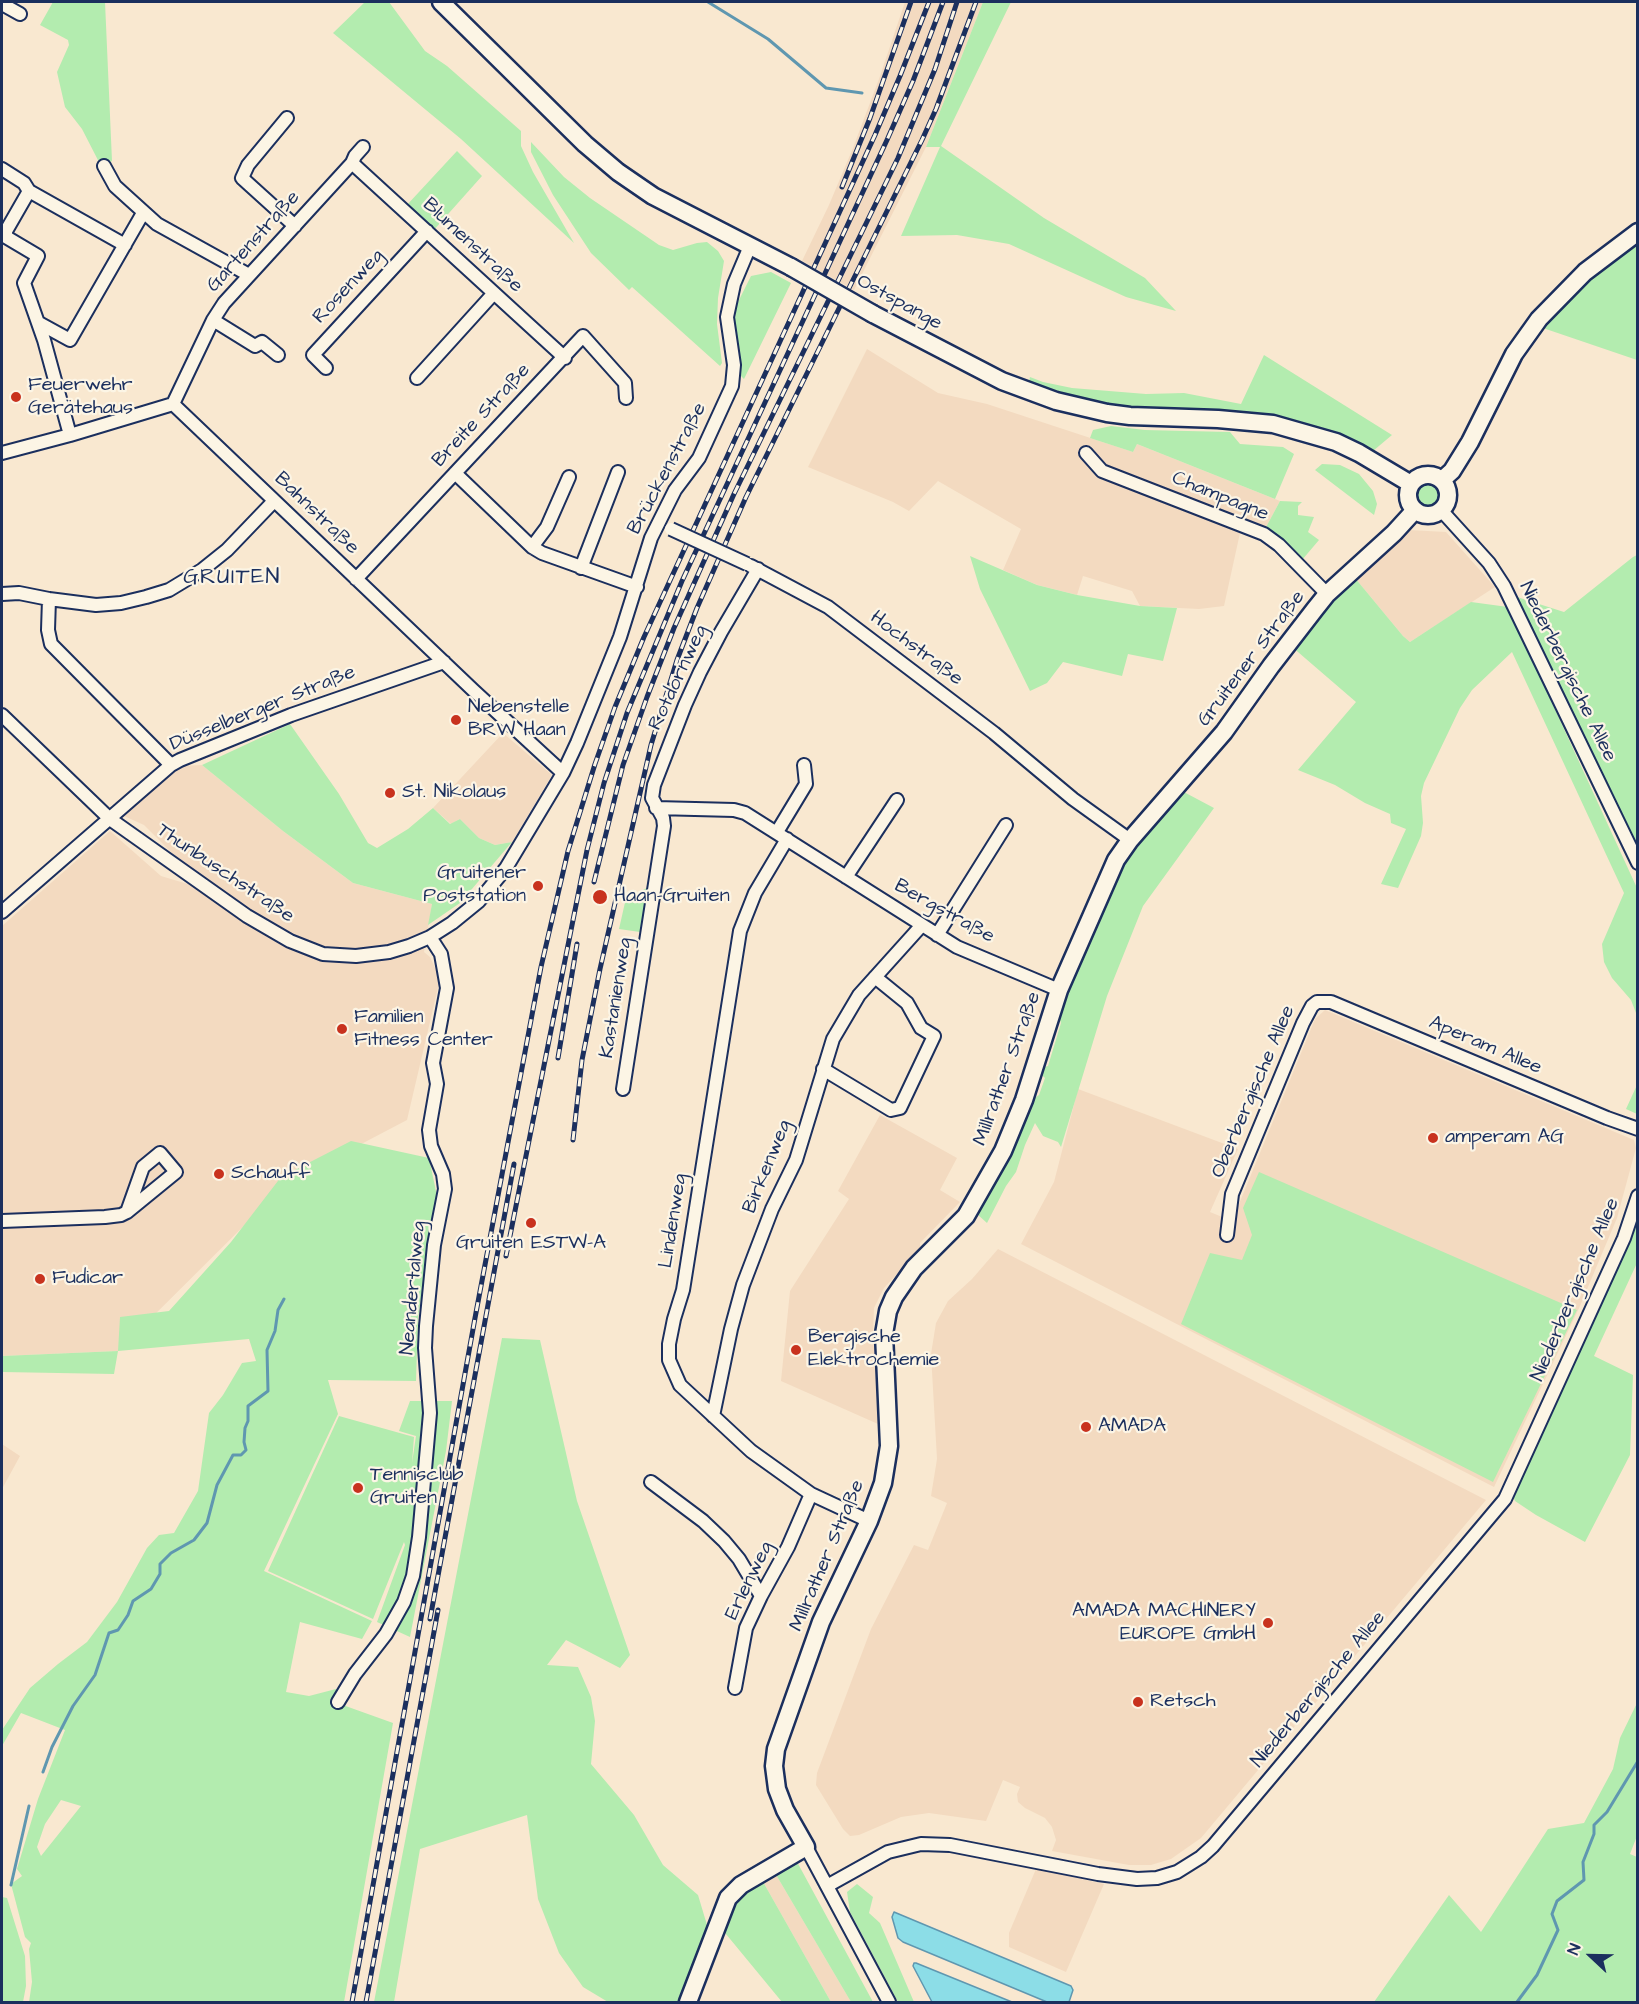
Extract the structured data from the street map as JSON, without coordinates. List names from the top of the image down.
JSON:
{
  "streets": {
    "main road": ["Ostspange", "Gruitener Straße", "Millrather Straße"],
    "street": [
      "Gartenstraße",
      "Blumenstraße",
      "Rosenweg",
      "Breite Straße",
      "Brückenstraße",
      "Champagne",
      "Bahnstraße",
      "Hochstraße",
      "Niederbergische Allee",
      "Rotdornweg",
      "Düsselberger Straße",
      "Thunbuschstraße",
      "Bergstraße",
      "Kastanienweg",
      "Aperam Allee",
      "Oberbergische Allee",
      "Birkenweg",
      "Lindenweg",
      "Neandertalweg",
      "Erlenweg"
    ]
  },
  "crossings": [
    ["Gartenstraße", "Blumenstraße"],
    ["Gartenstraße", "Bahnstraße"],
    ["Blumenstraße", "Rosenweg"],
    ["Blumenstraße", "Breite Straße"],
    ["Ostspange", "Brückenstraße"],
    ["Ostspange", "Gruitener Straße"],
    ["Ostspange", "Niederbergische Allee"],
    ["Breite Straße", "Bahnstraße"],
    ["Brückenstraße", "Bahnstraße"],
    ["Brückenstraße", "Hochstraße"],
    ["Brückenstraße", "Thunbuschstraße"],
    ["Champagne", "Gruitener Straße"],
    ["Bahnstraße", "Düsselberger Straße"],
    ["Bahnstraße", "Thunbuschstraße"],
    ["Hochstraße", "Gruitener Straße"],
    ["Hochstraße", "Rotdornweg"],
    ["Hochstraße", "Millrather Straße"],
    ["Gruitener Straße", "Niederbergische Allee"],
    ["Gruitener Straße", "Millrather Straße"],
    ["Rotdornweg", "Bergstraße"],
    ["Rotdornweg", "Kastanienweg"],
    ["Düsselberger Straße", "Thunbuschstraße"],
    ["Thunbuschstraße", "Neandertalweg"],
    ["Bergstraße", "Kastanienweg"],
    ["Bergstraße", "Millrather Straße"],
    ["Bergstraße", "Birkenweg"],
    ["Bergstraße", "Lindenweg"],
    ["Aperam Allee", "Oberbergische Allee"],
    ["Millrather Straße", "Lindenweg"],
    ["Birkenweg", "Lindenweg"],
    ["Lindenweg", "Erlenweg"]
  ],
  "districts": ["GRUITEN"],
  "places": [
    "Feuerwehr Gerätehaus",
    "Nebenstelle BRW Haan",
    "St. Nikolaus",
    "Gruitener Poststation",
    "Haan-Gruiten",
    "Familien Fitness Center",
    "amperam AG",
    "Schauff",
    "Gruiten ESTW-A",
    "Fudicar",
    "Bergische Elektrochemie",
    "AMADA",
    "Tennisclub Gruiten",
    "AMADA MACHINERY EUROPE GmbH",
    "Retsch"
  ],
  "north": "left"
}
